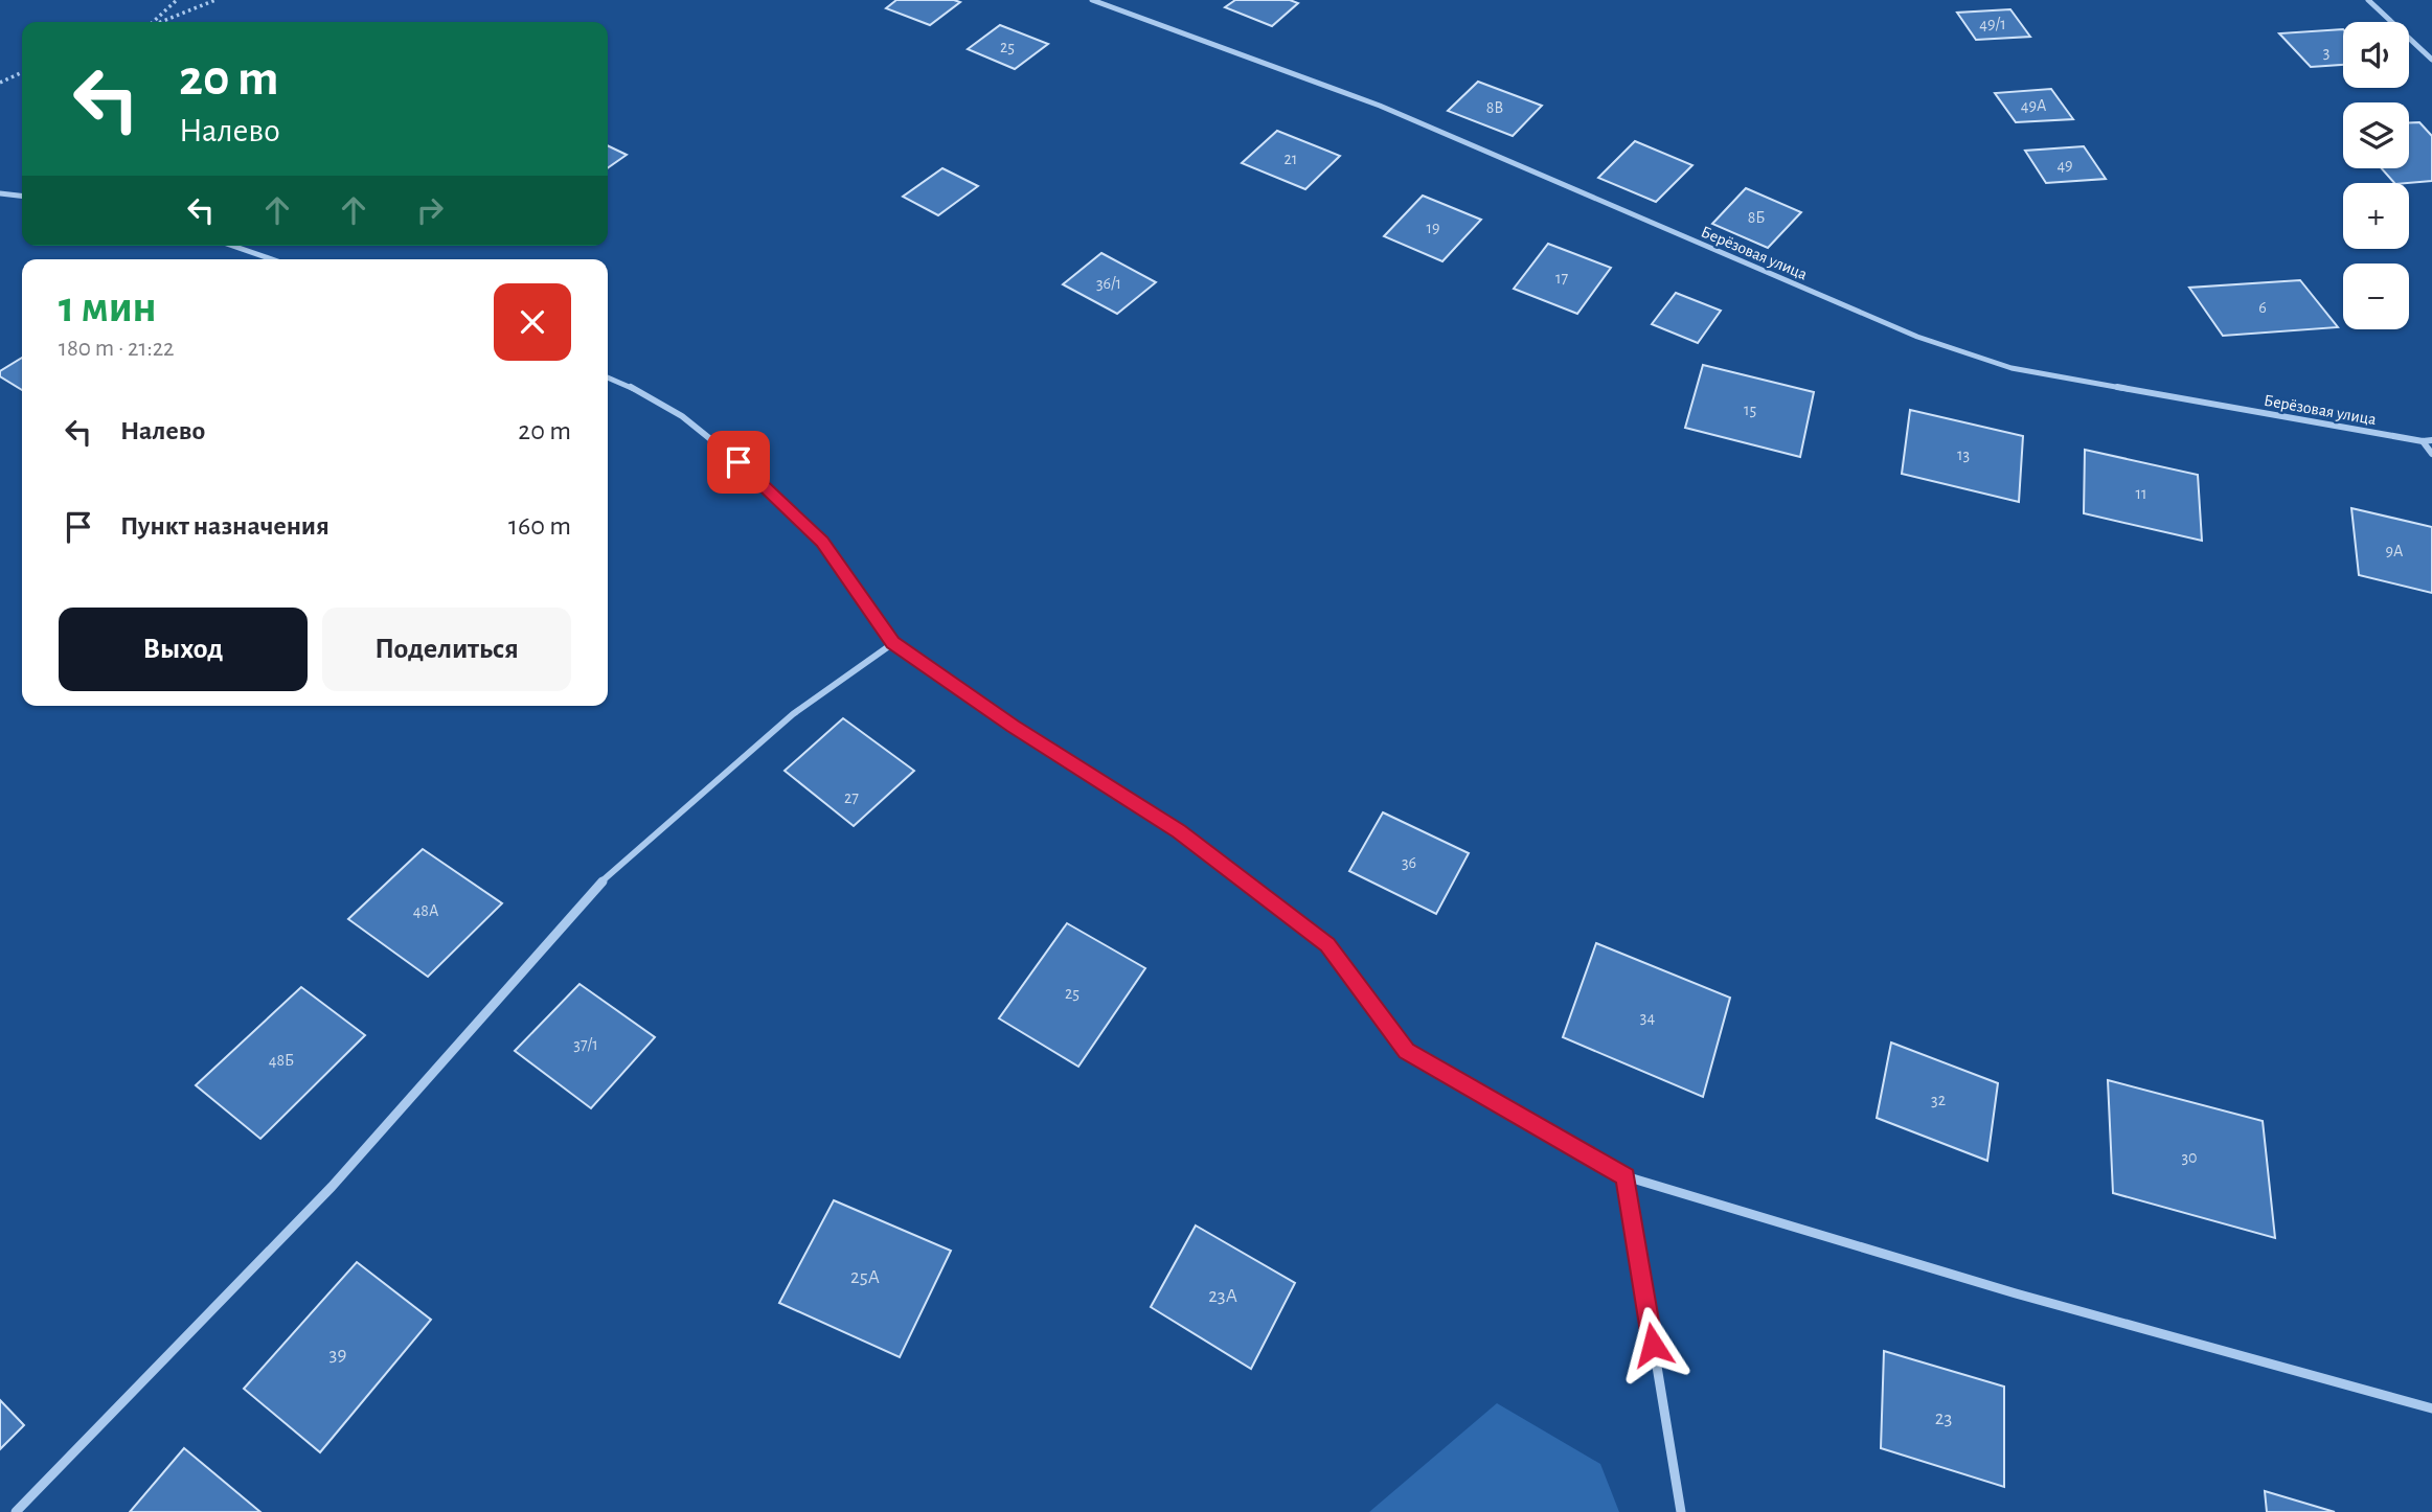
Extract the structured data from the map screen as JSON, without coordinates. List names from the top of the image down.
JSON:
{
  "streets": {
    "street": ["Берёзовая улица"]
  },
  "house_numbers": [
    "49/1",
    "25",
    "3",
    "49А",
    "8В",
    "21",
    "49",
    "8Б",
    "19",
    "17",
    "36/1",
    "6",
    "15",
    "13",
    "11",
    "9А",
    "27",
    "36",
    "48А",
    "25",
    "34",
    "37/1",
    "48Б",
    "32",
    "30",
    "25А",
    "23А",
    "39",
    "23"
  ],
  "page": {
    "map_buttons": ["+", "−"],
    "turn": ["20 m", "Налево"],
    "heading": ["1 мин", "180 m · 21:22"],
    "list": [
      {
        "name": "Налево",
        "value": "20 m"
      },
      {
        "name": "Пункт назначения",
        "value": "160 m"
      }
    ],
    "buttons": ["Выход", "Поделиться"]
  }
}
